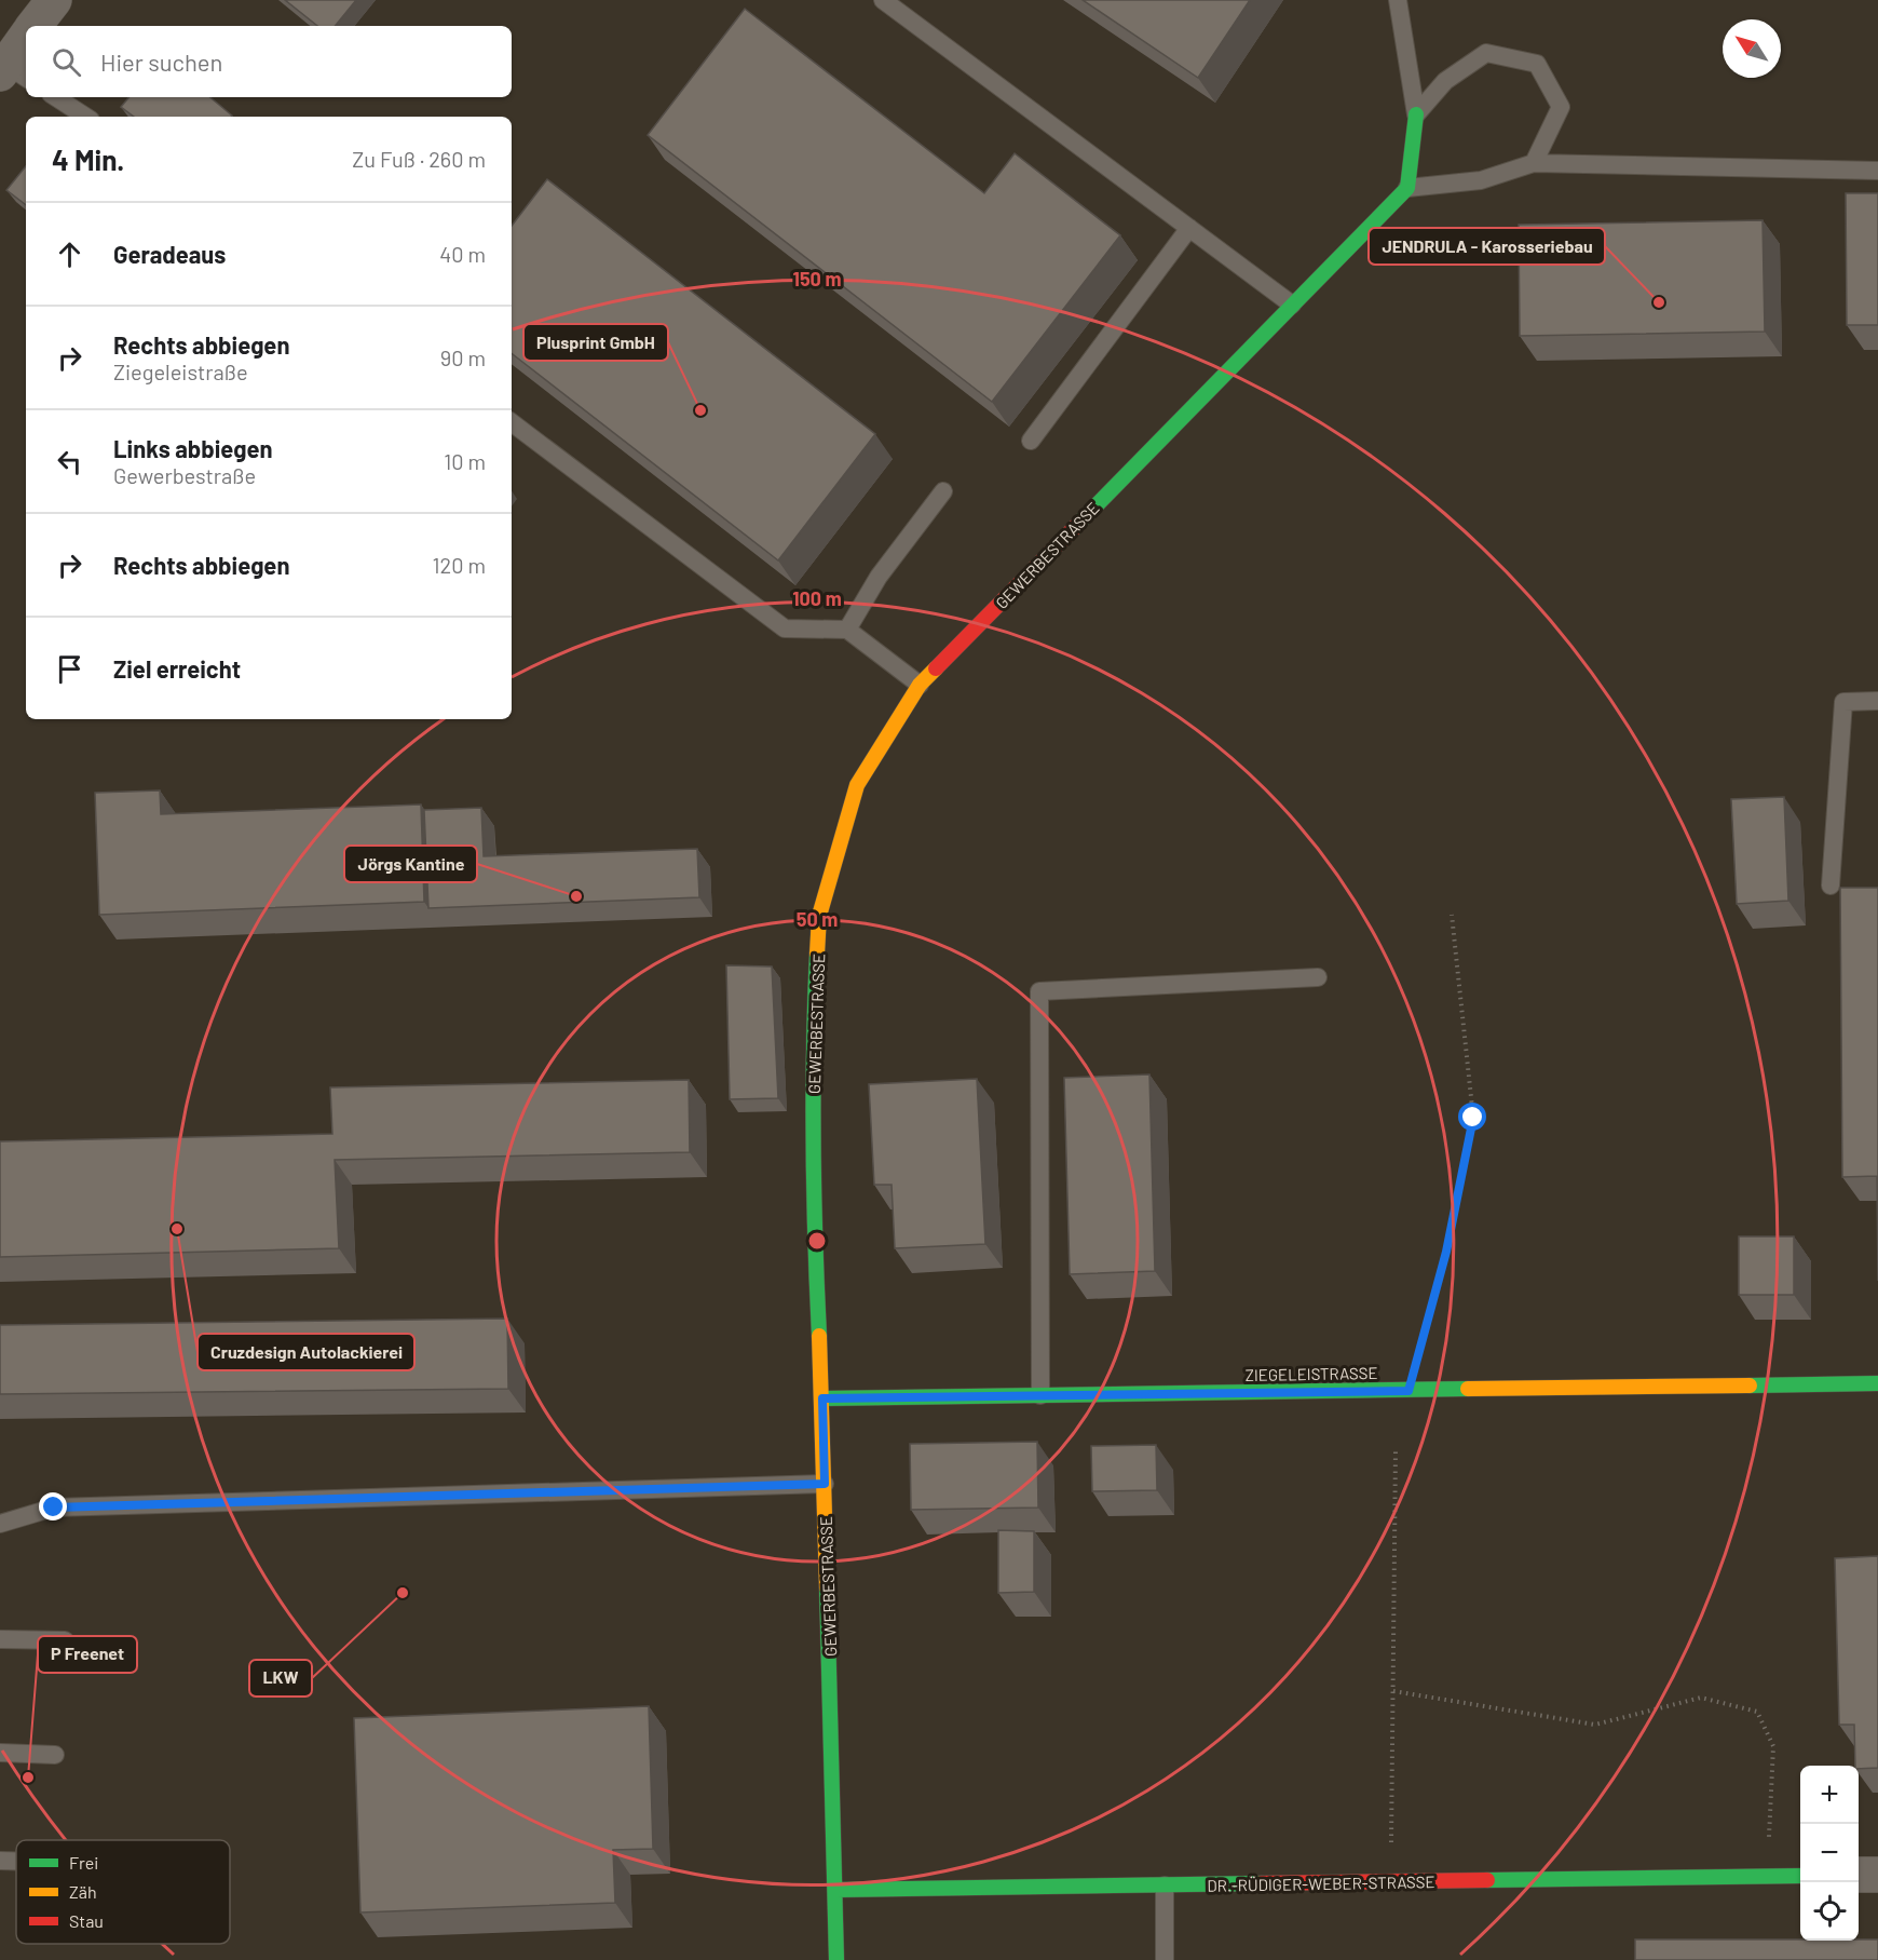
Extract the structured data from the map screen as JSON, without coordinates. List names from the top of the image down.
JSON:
{
  "streets": {
    "street": ["GEWERBESTRASSE", "ZIEGELEISTRASSE", "DR.-RÜDIGER-WEBER-STRASSE"]
  },
  "crossings": [
    ["GEWERBESTRASSE", "ZIEGELEISTRASSE"],
    ["GEWERBESTRASSE", "DR.-RÜDIGER-WEBER-STRASSE"]
  ],
  "places": [
    "JENDRULA - Karosseriebau",
    "Plusprint GmbH",
    "Jörgs Kantine",
    "Cruzdesign Autolackierei",
    "LKW",
    "P Freenet"
  ],
  "legend": ["Frei", "Zäh", "Stau"],
  "north": "top left",
  "page": {
    "search": "Hier suchen",
    "heading": ["4 Min.", "Zu Fuß · 260 m"],
    "list": [
      ["Geradeaus", "40 m"],
      ["Rechts abbiegen", "Ziegeleistraße", "90 m"],
      ["Links abbiegen", "Gewerbestraße", "10 m"],
      ["Rechts abbiegen", "120 m"],
      "Ziel erreicht"
    ],
    "map_buttons": ["+", "−"]
  },
  "rings": ["150 m", "100 m", "50 m"]
}
